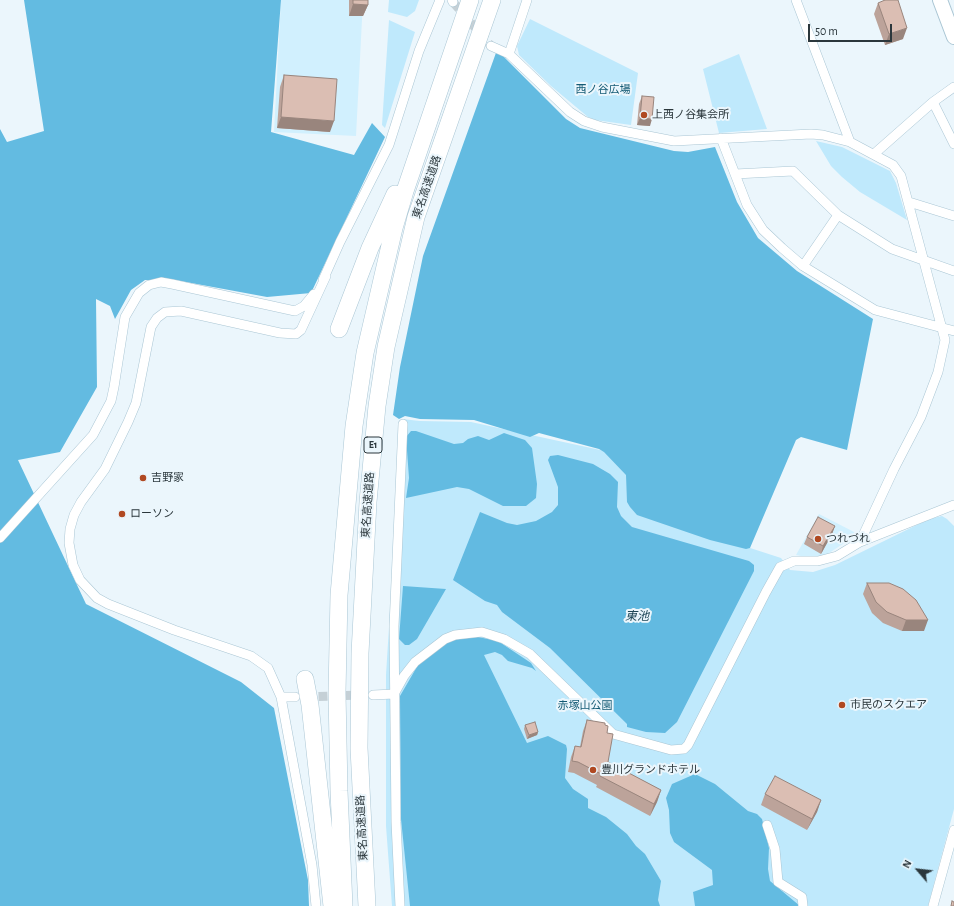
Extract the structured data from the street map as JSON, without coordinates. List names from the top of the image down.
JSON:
{
  "streets": {
    "highway": ["東名高速道路", "E1"]
  },
  "water": ["東池"],
  "parks": ["西ノ谷広場", "赤塚山公園"],
  "places": [
    "上西ノ谷集会所",
    "吉野家",
    "ローソン",
    "つれづれ",
    "市民のスクエア",
    "豊川グランドホテル"
  ],
  "scale_bar": "50 m",
  "north": "top left"
}
